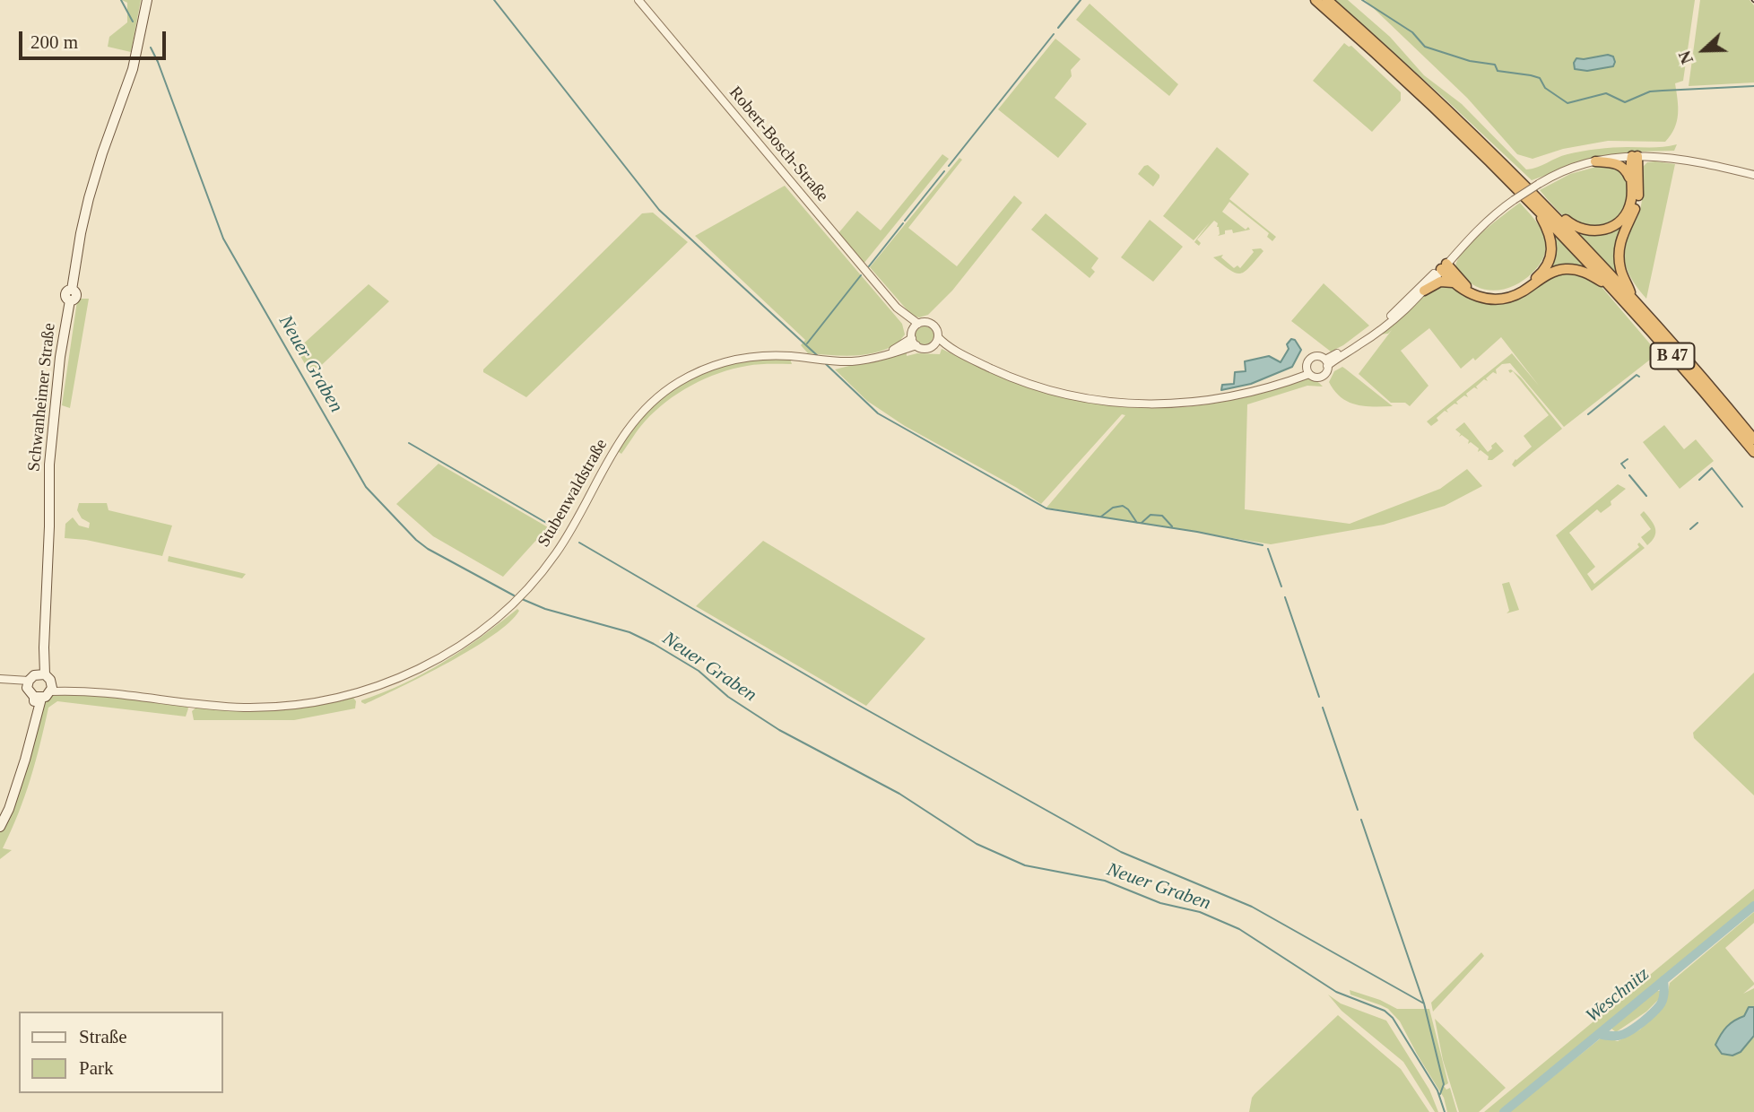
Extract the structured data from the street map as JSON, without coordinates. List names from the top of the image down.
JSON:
{
  "streets": {
    "highway": ["B 47"],
    "main road": ["Schwanheimer Straße"],
    "street": ["Robert-Bosch-Straße", "Stubenwaldstraße"]
  },
  "crossings": [
    ["Robert-Bosch-Straße", "Stubenwaldstraße"]
  ],
  "water": ["Neuer Graben", "Weschnitz"],
  "legend": ["Straße", "Park"],
  "scale_bar": "200 m",
  "north": "left"
}
